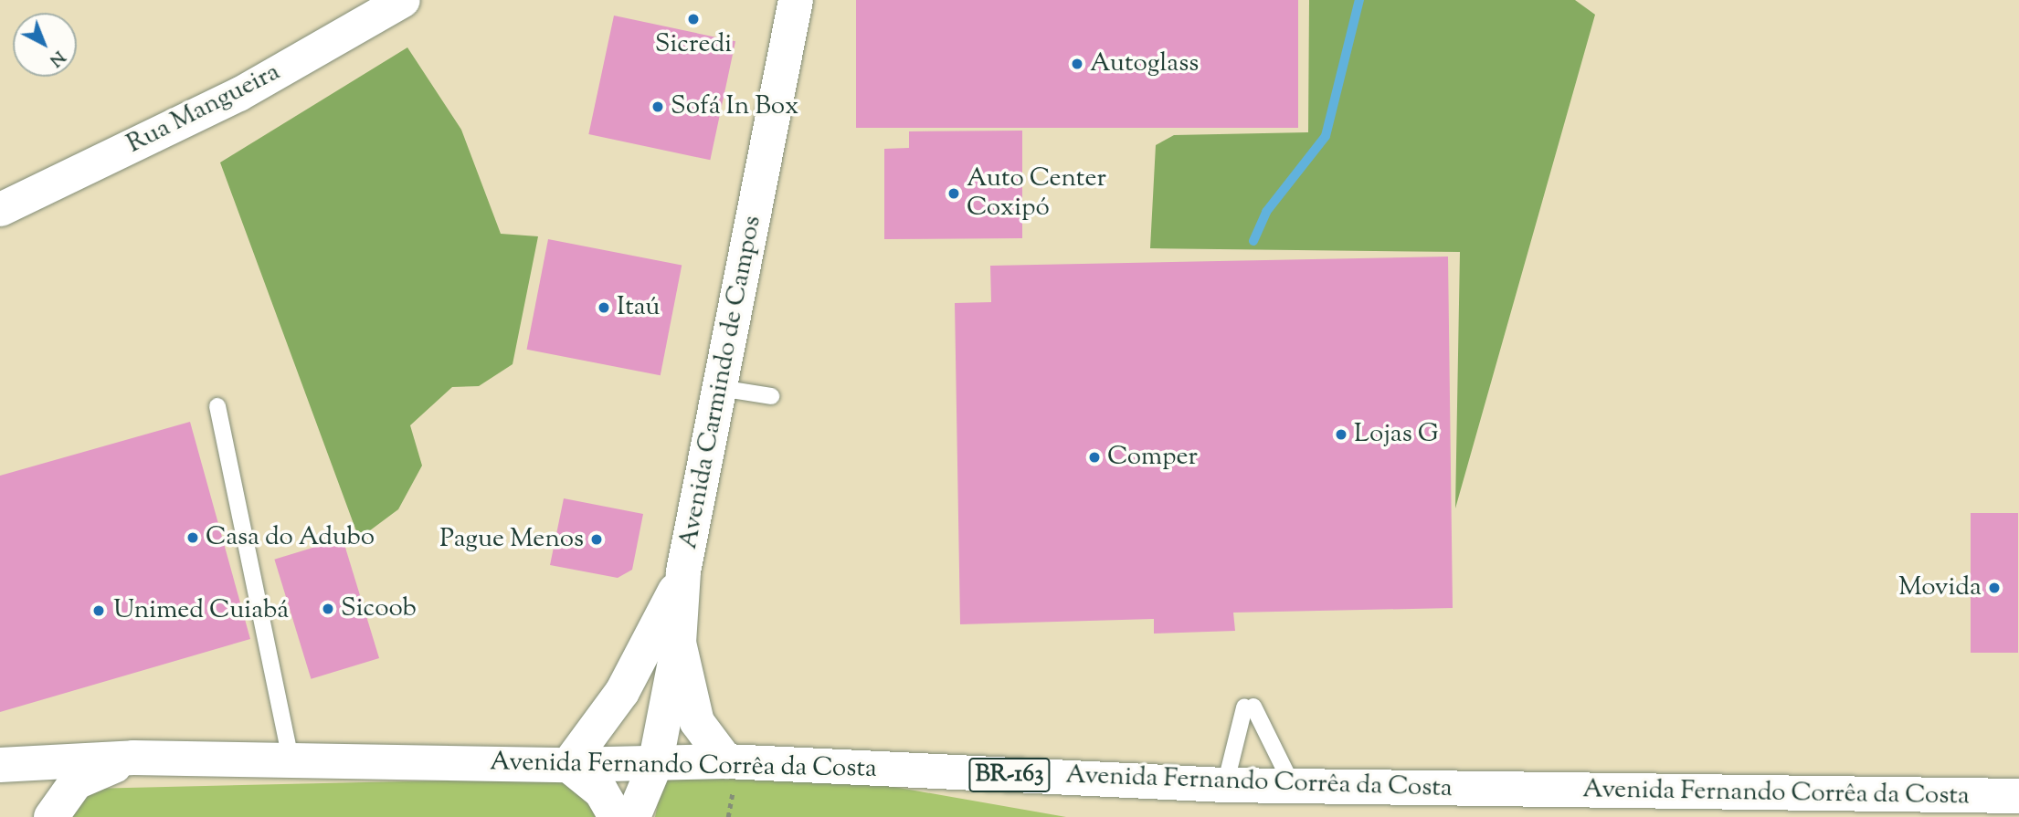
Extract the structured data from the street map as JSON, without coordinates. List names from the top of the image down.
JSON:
{
  "streets": {
    "main road": ["Avenida Carmindo de Campos", "Avenida Fernando Corrêa da Costa", "BR-163"],
    "street": ["Rua Mangueira"]
  },
  "crossings": [
    ["Avenida Carmindo de Campos", "Avenida Fernando Corrêa da Costa"]
  ],
  "places": [
    "Sicredi",
    "Autoglass",
    "Sofá In Box",
    "Auto Center Coxipó",
    "Itaú",
    "Lojas G",
    "Comper",
    "Casa do Adubo",
    "Pague Menos",
    "Movida",
    "Sicoob",
    "Unimed Cuiabá"
  ],
  "north": "bottom right"
}
